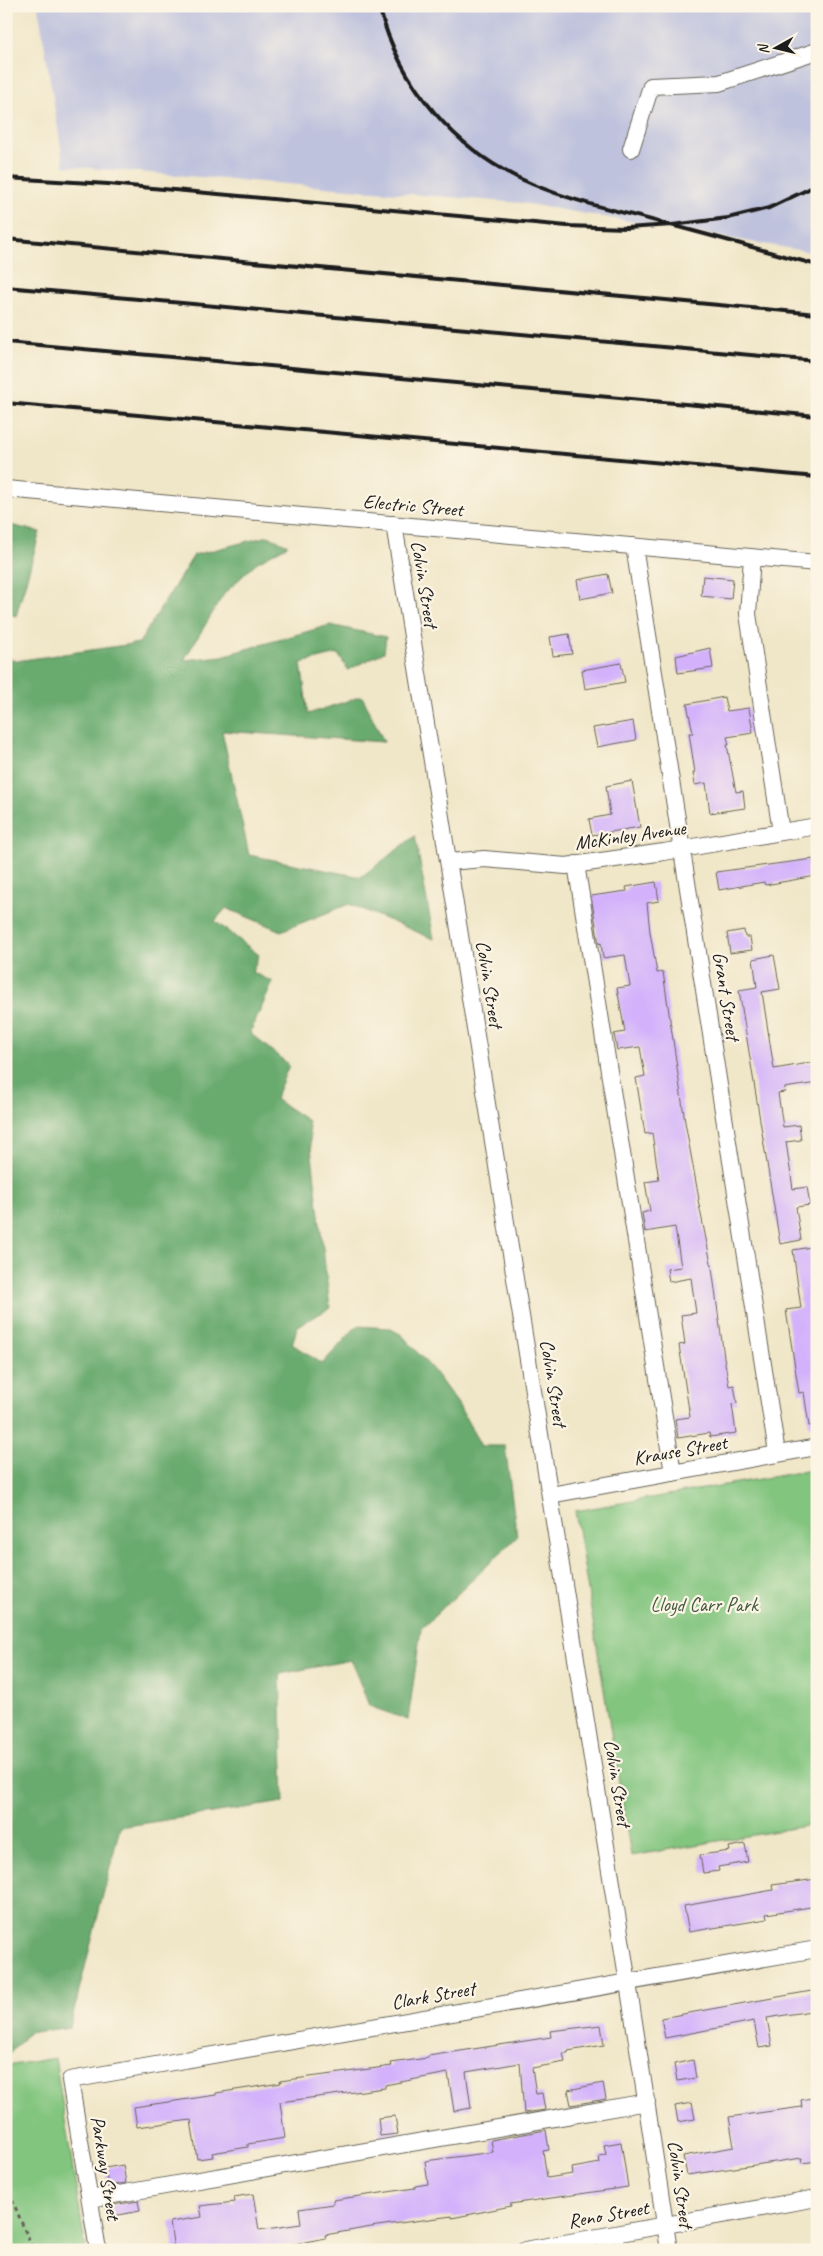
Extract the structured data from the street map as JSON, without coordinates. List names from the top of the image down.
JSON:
{
  "streets": {
    "street": [
      "Electric Street",
      "Colvin Street",
      "McKinley Avenue",
      "Grant Street",
      "Krause Street",
      "Clark Street",
      "Parkway Street",
      "Reno Street"
    ]
  },
  "crossings": [
    ["Electric Street", "Colvin Street"],
    ["Electric Street", "Grant Street"],
    ["Colvin Street", "McKinley Avenue"],
    ["Colvin Street", "Krause Street"],
    ["Colvin Street", "Clark Street"],
    ["Colvin Street", "Reno Street"],
    ["McKinley Avenue", "Grant Street"],
    ["Grant Street", "Krause Street"],
    ["Clark Street", "Parkway Street"]
  ],
  "parks": ["Lloyd Carr Park"],
  "north": "left"
}
